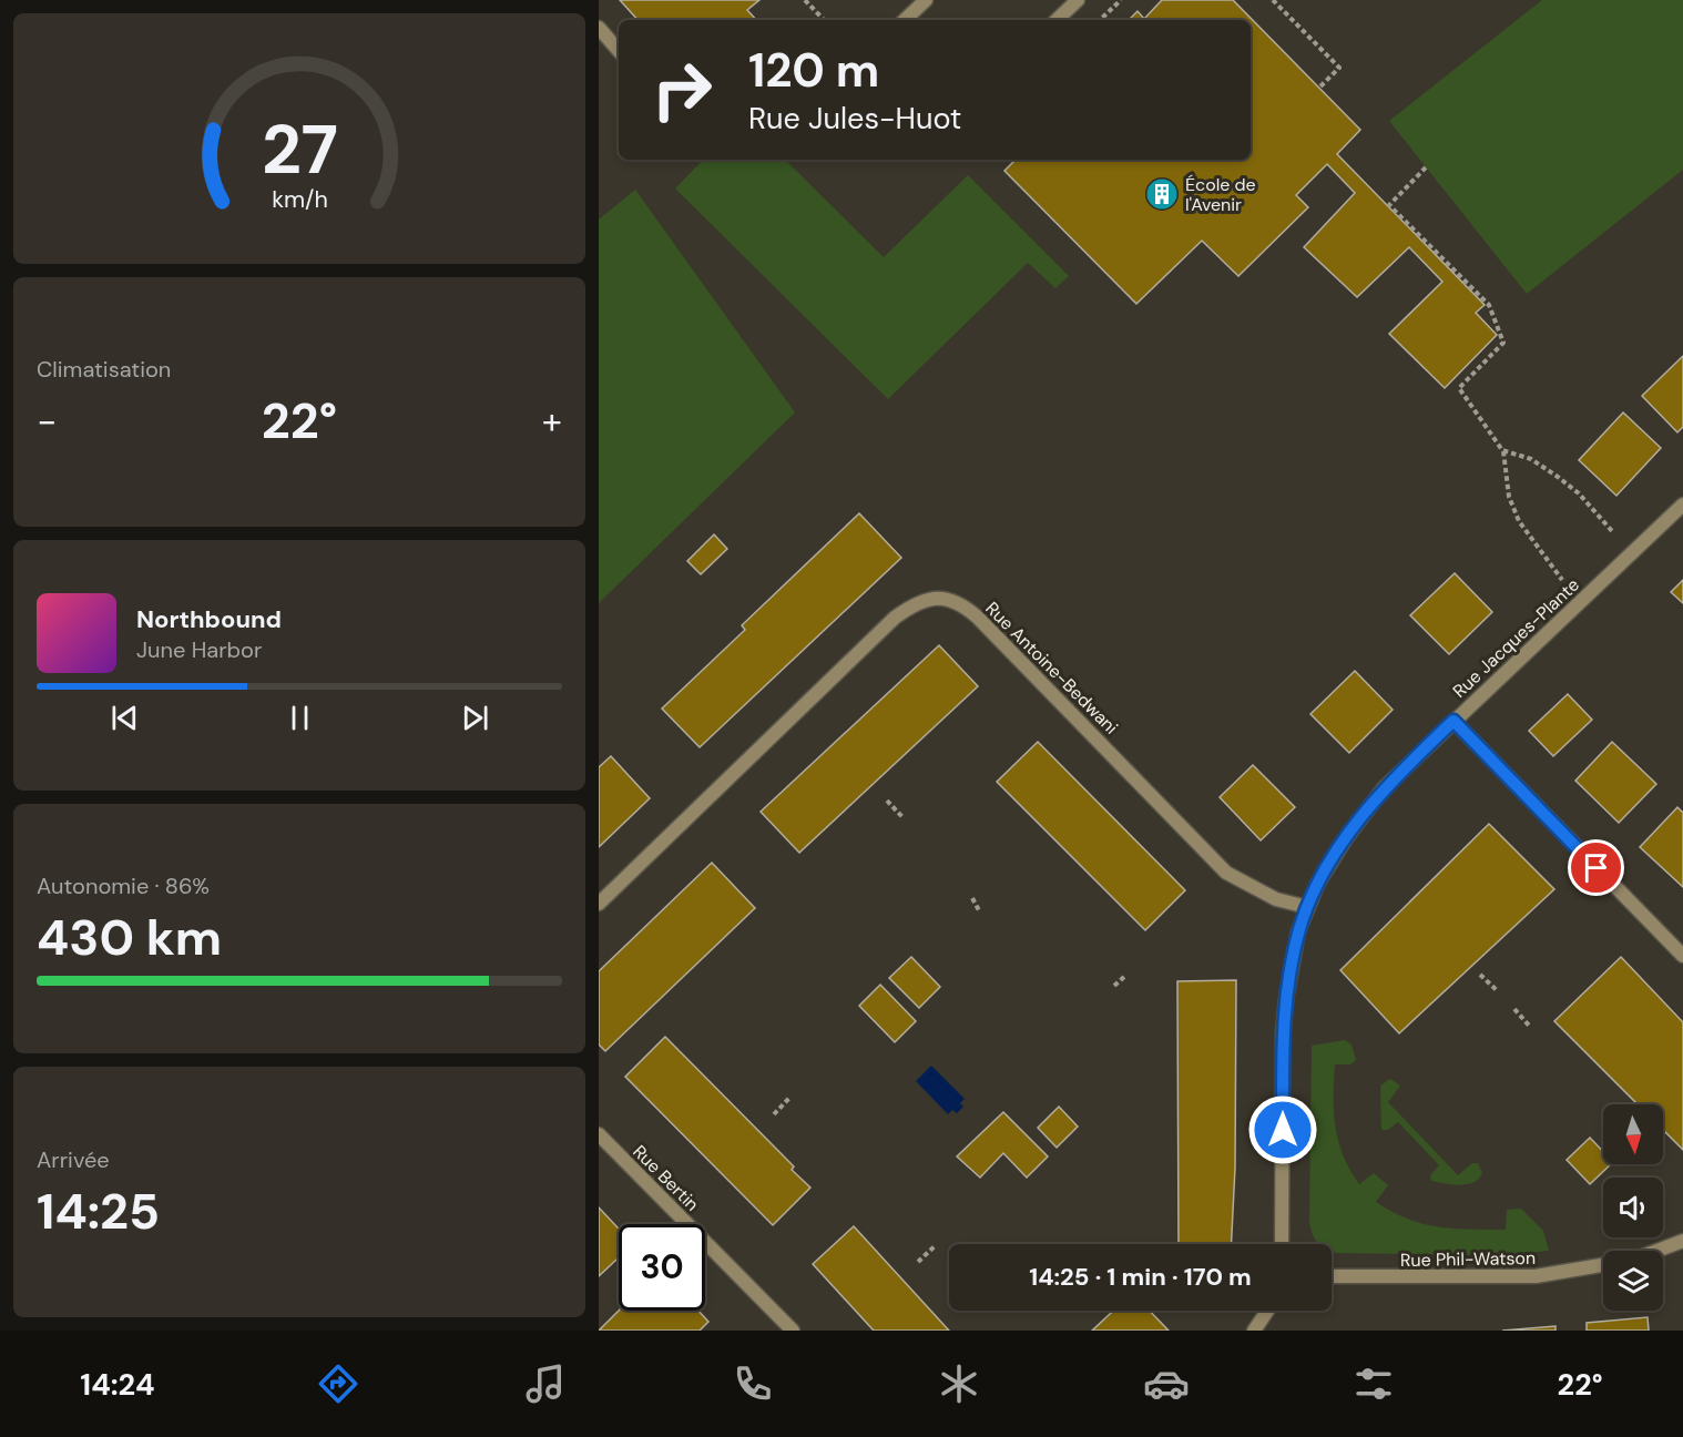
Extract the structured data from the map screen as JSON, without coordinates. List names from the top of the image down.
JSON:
{
  "streets": {
    "street": [
      "Rue Jacques-Plante",
      "Rue Antoine-Bedwani",
      "Rue Bertin",
      "Rue Phil-Watson"
    ]
  },
  "crossings": [
    ["Rue Jacques-Plante", "Rue Antoine-Bedwani"]
  ],
  "places": {
    "building": ["École de l'Avenir"]
  },
  "north": "bottom",
  "page": {
    "turn": ["120 m", "Rue Jules-Huot"],
    "tile": [
      "Climatisation",
      ["Autonomie · 86%", "430 km"],
      ["Arrivée", "14:25"]
    ],
    "heat": ["−", "22°", "+"],
    "song": ["Northbound", "June Harbor"],
    "limit": "30",
    "trip": "14:25 · 1 min · 170 m",
    "tabs": ["14:24", "22°"],
    "gauge": ["27", "km/h"]
  }
}
